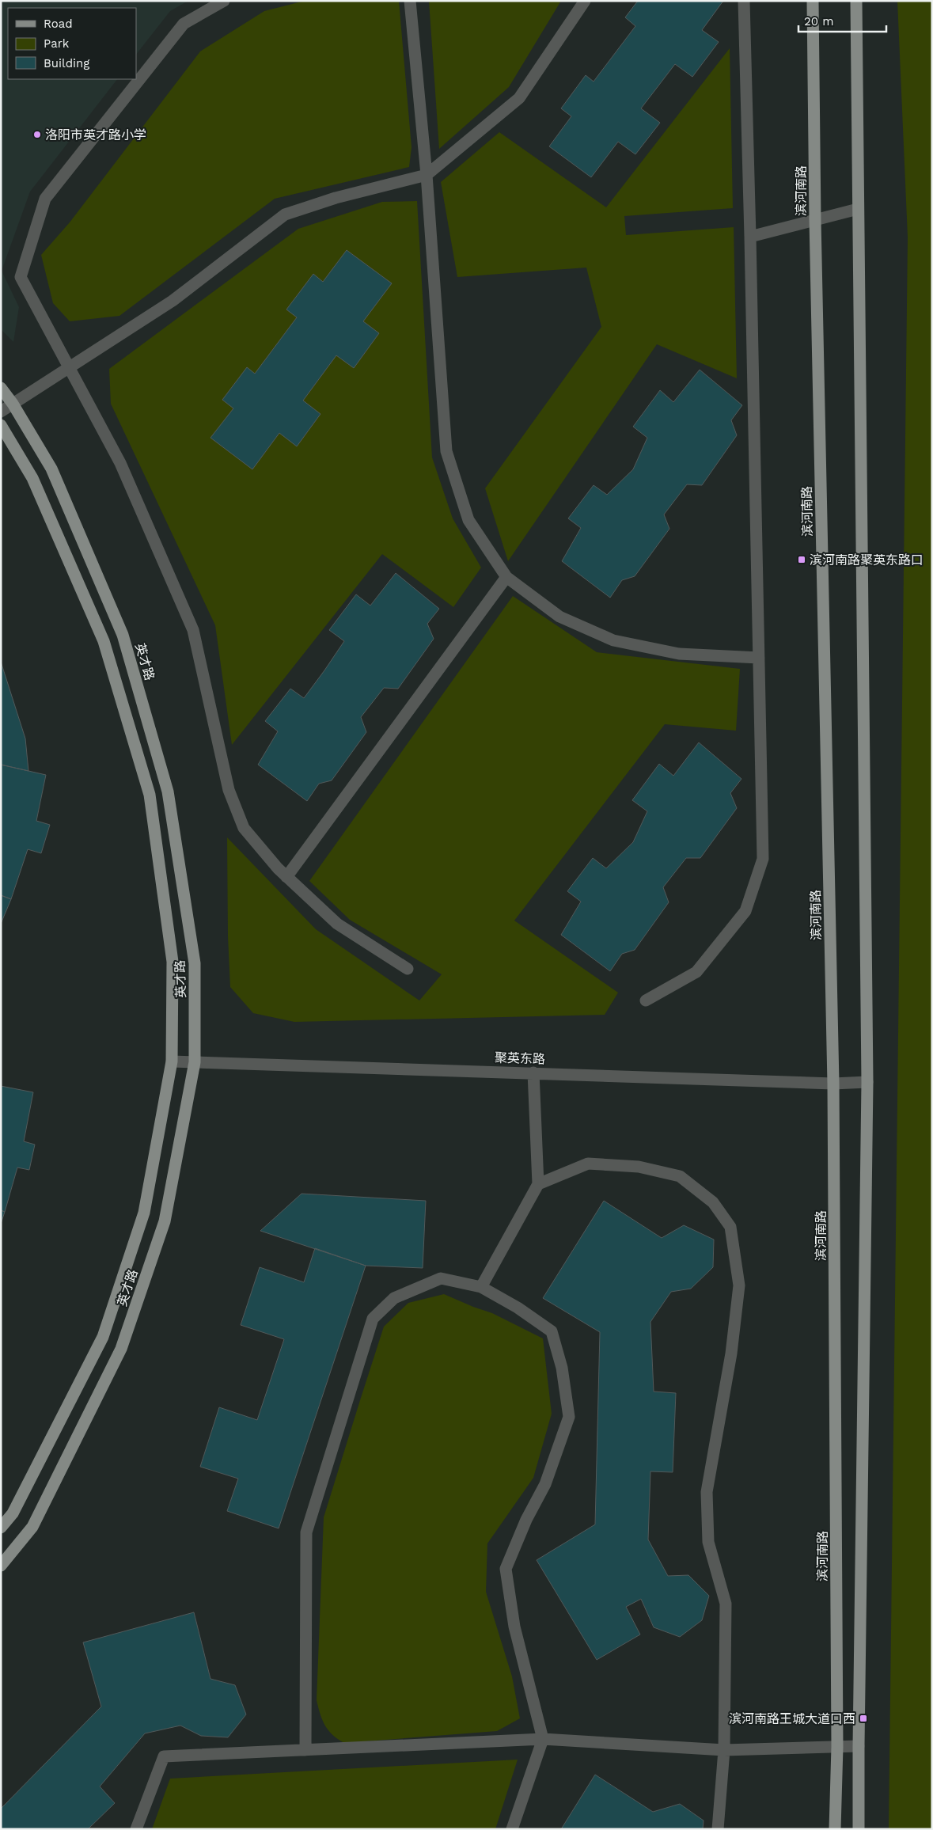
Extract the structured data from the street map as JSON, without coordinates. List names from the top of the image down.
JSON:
{
  "streets": {
    "main road": ["滨河南路", "英才路"],
    "street": ["聚英东路"]
  },
  "crossings": [
    ["滨河南路", "聚英东路"],
    ["英才路", "聚英东路"]
  ],
  "places": {
    "other": ["洛阳市英才路小学"],
    "transit": ["滨河南路聚英东路口", "滨河南路王城大道口西"]
  },
  "legend": ["Road", "Park", "Building"],
  "scale_bar": "20 m"
}
